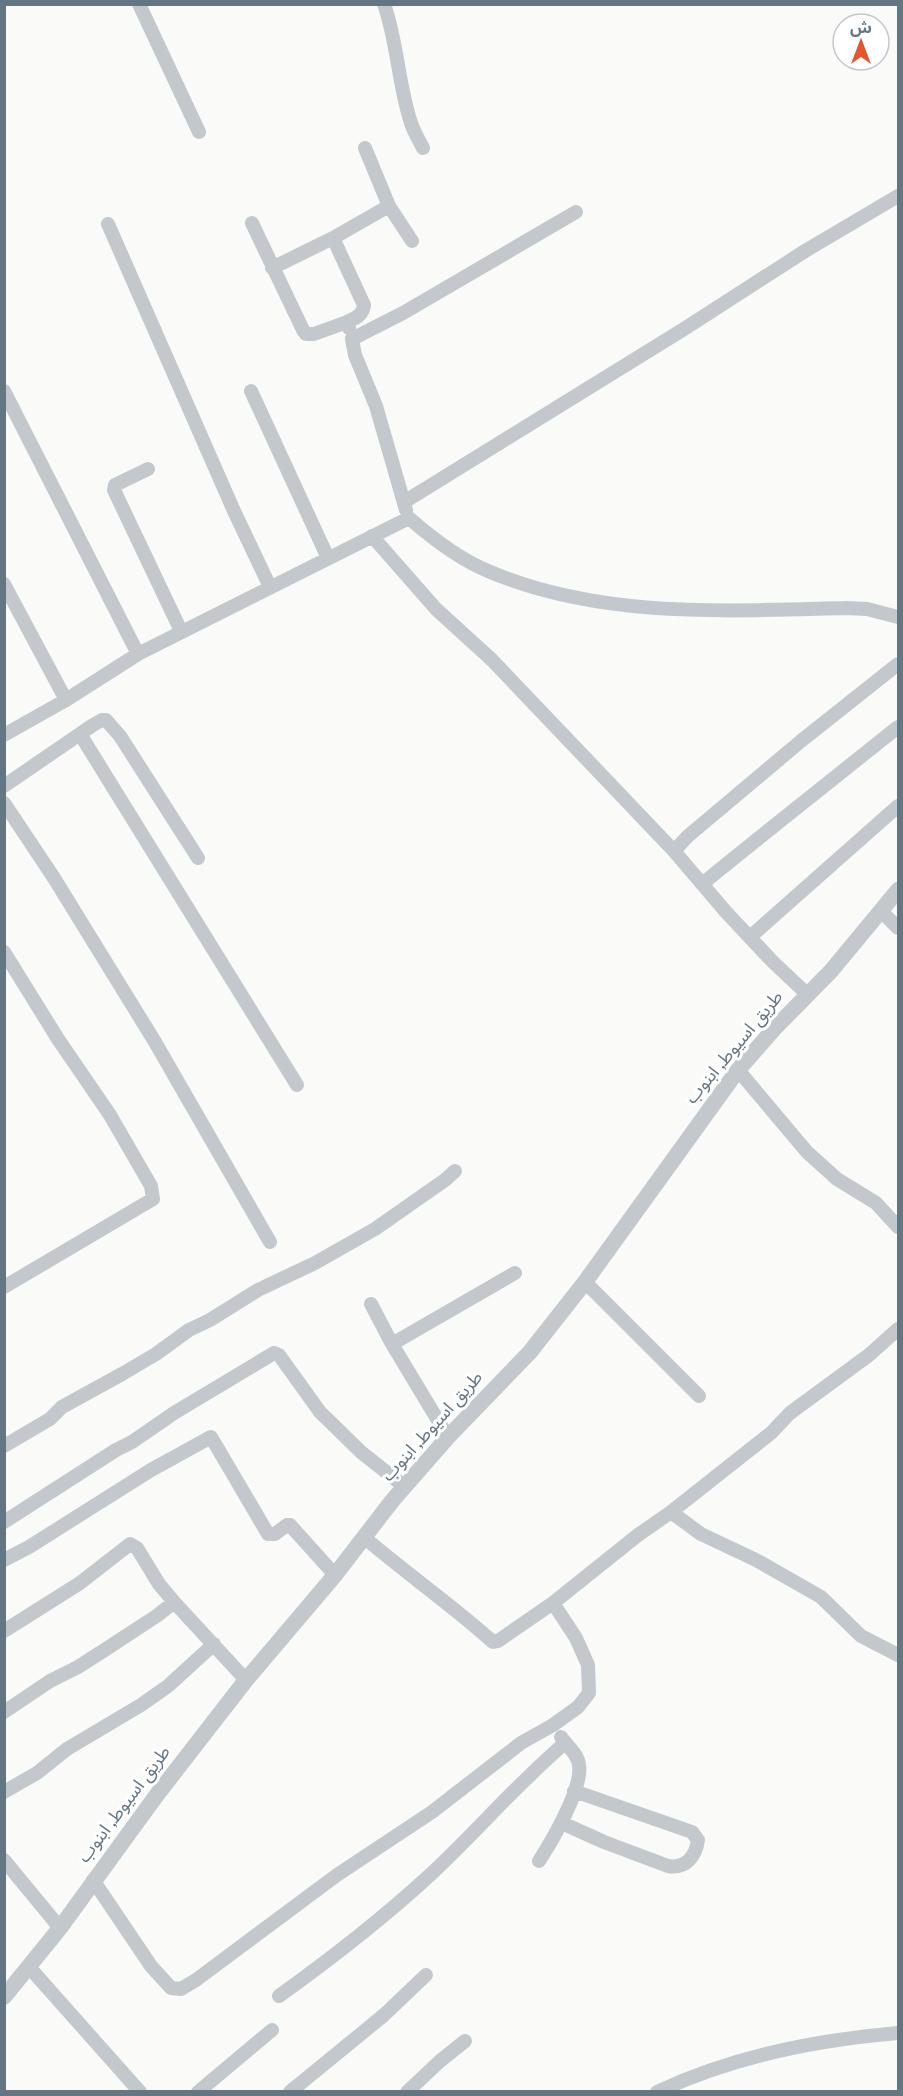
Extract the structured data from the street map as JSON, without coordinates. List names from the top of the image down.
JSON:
{
  "streets": {
    "street": ["طريق اسيوط, ابنوب"]
  },
  "north": "top"
}
